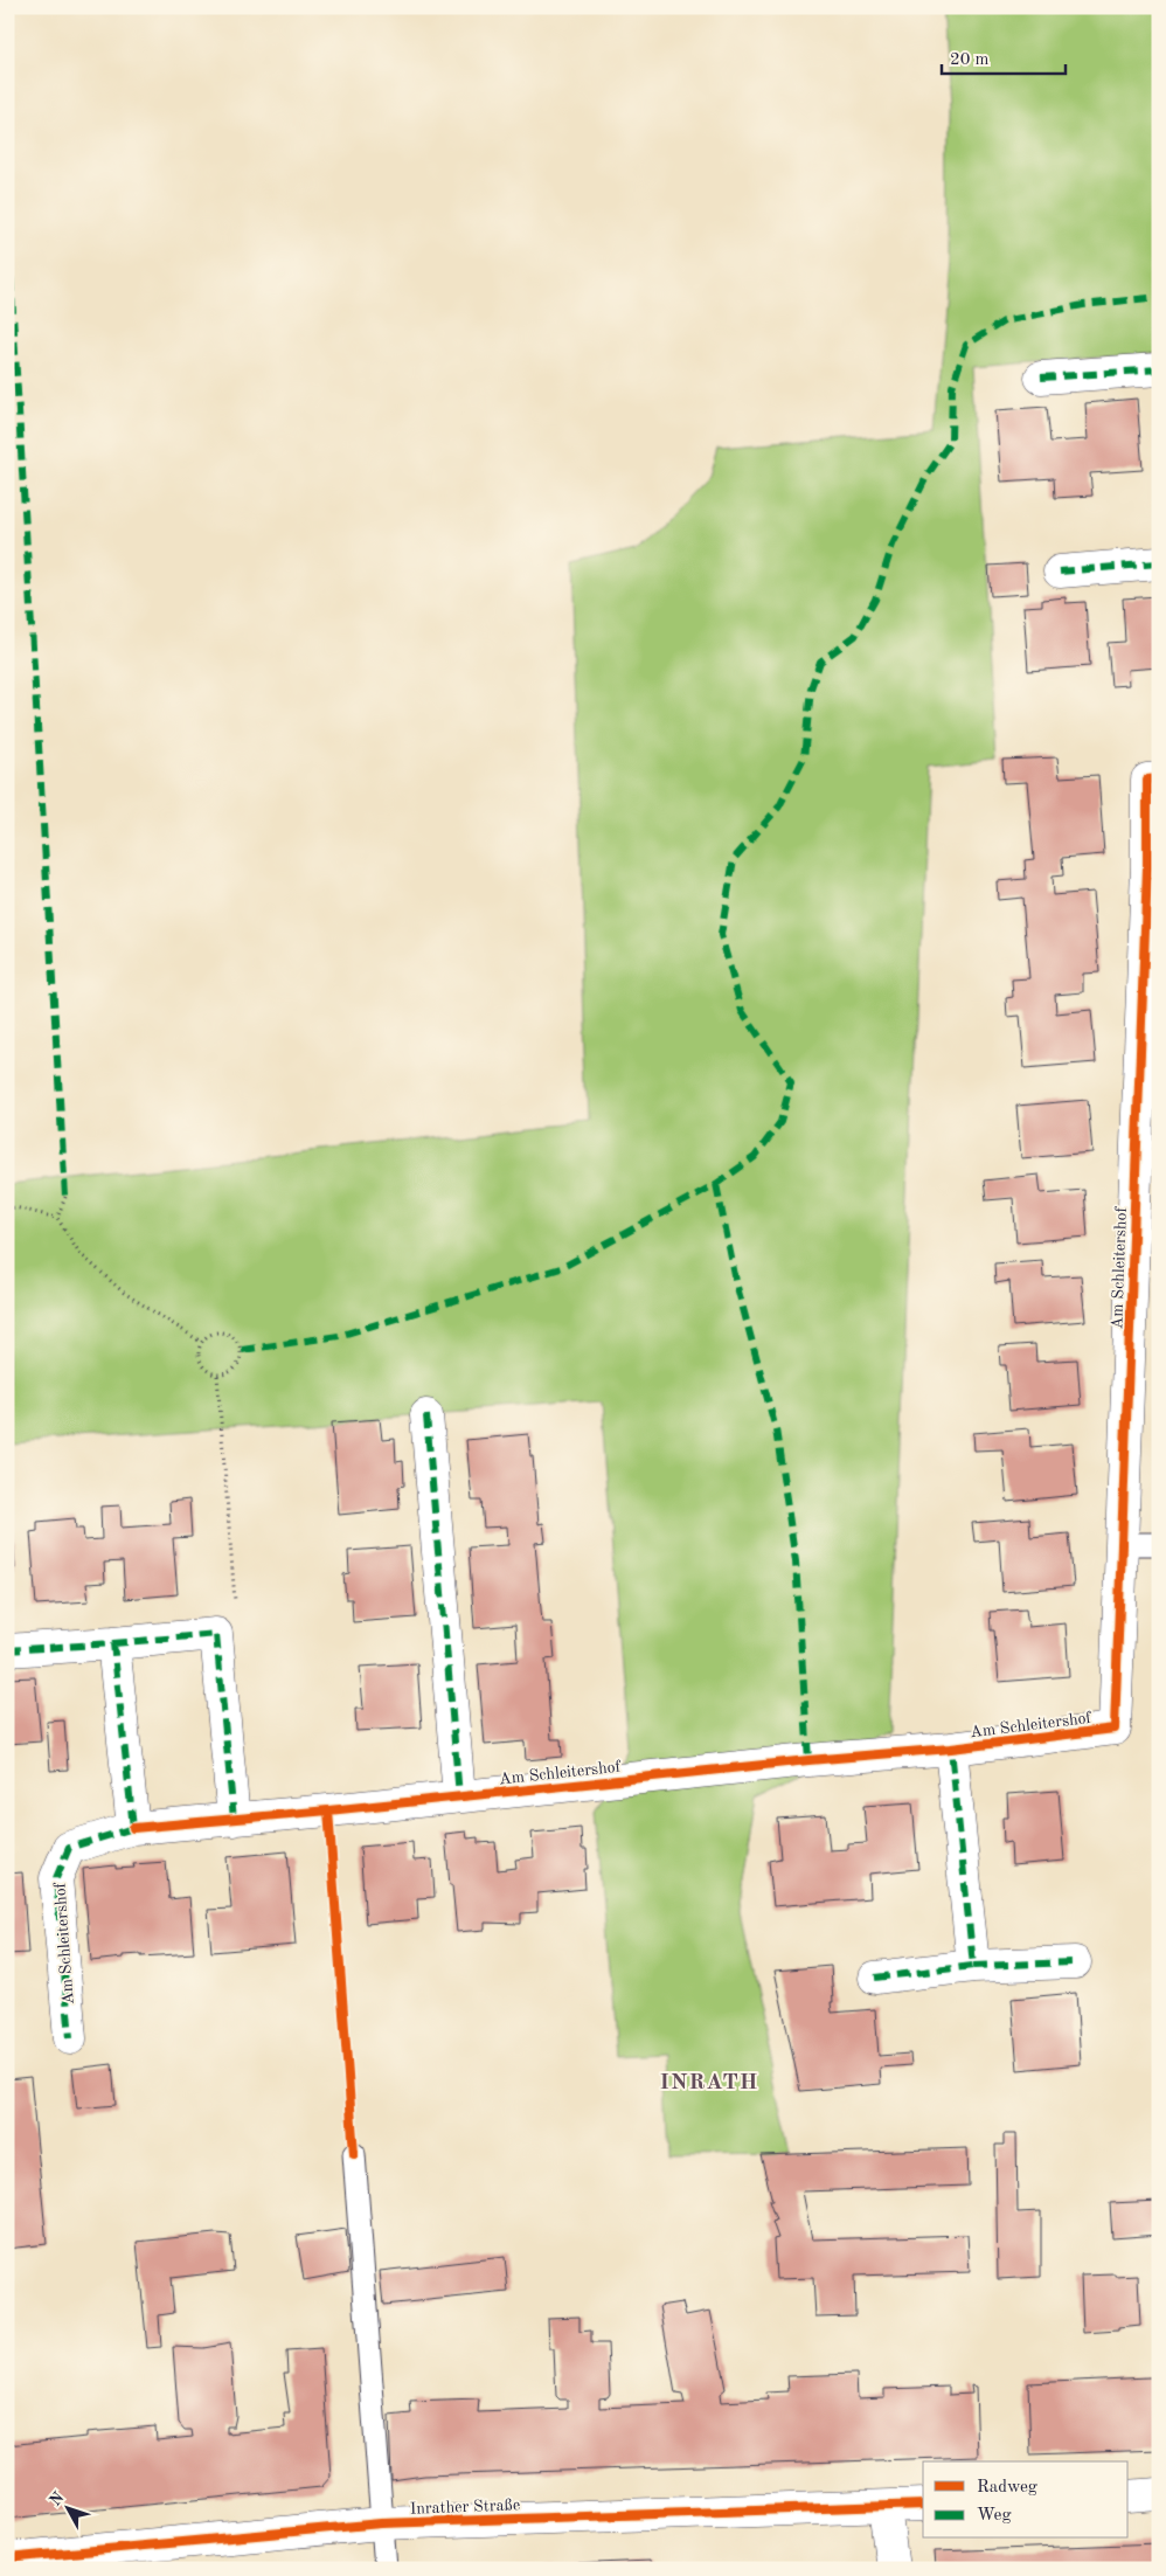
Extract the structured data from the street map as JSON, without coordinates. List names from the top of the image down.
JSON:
{
  "streets": {
    "street": ["Am Schleitershof", "Inrather Straße"]
  },
  "districts": ["INRATH"],
  "legend": ["Radweg", "Weg"],
  "scale_bar": "20 m",
  "north": "top left"
}
